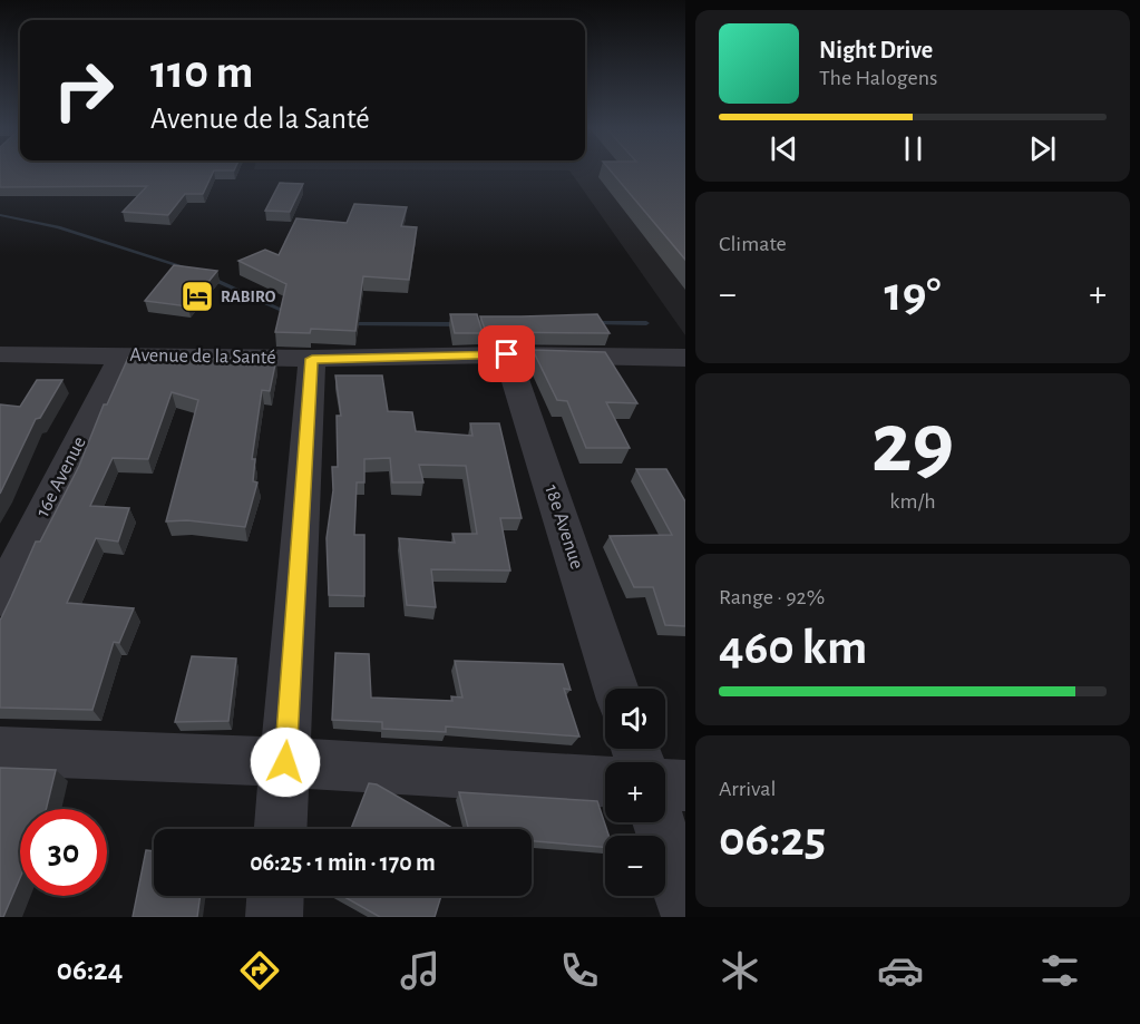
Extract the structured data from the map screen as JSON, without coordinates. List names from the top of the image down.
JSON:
{
  "streets": {
    "street": ["Avenue de la Santé", "16e Avenue", "18e Avenue"]
  },
  "crossings": [
    ["Avenue de la Santé", "16e Avenue"],
    ["Avenue de la Santé", "18e Avenue"]
  ],
  "places": {
    "hotel": ["RABIRO"]
  },
  "page": {
    "turn": ["110 m", "Avenue de la Santé"],
    "song": ["Night Drive", "The Halogens"],
    "tile": [
      "Climate",
      ["29", "km/h"],
      ["Range · 92%", "460 km"],
      ["Arrival", "06:25"]
    ],
    "heat": ["−", "19°", "+"],
    "map_buttons": ["+", "−"],
    "limit": "30",
    "trip": "06:25 · 1 min · 170 m",
    "tabs": "06:24"
  }
}
